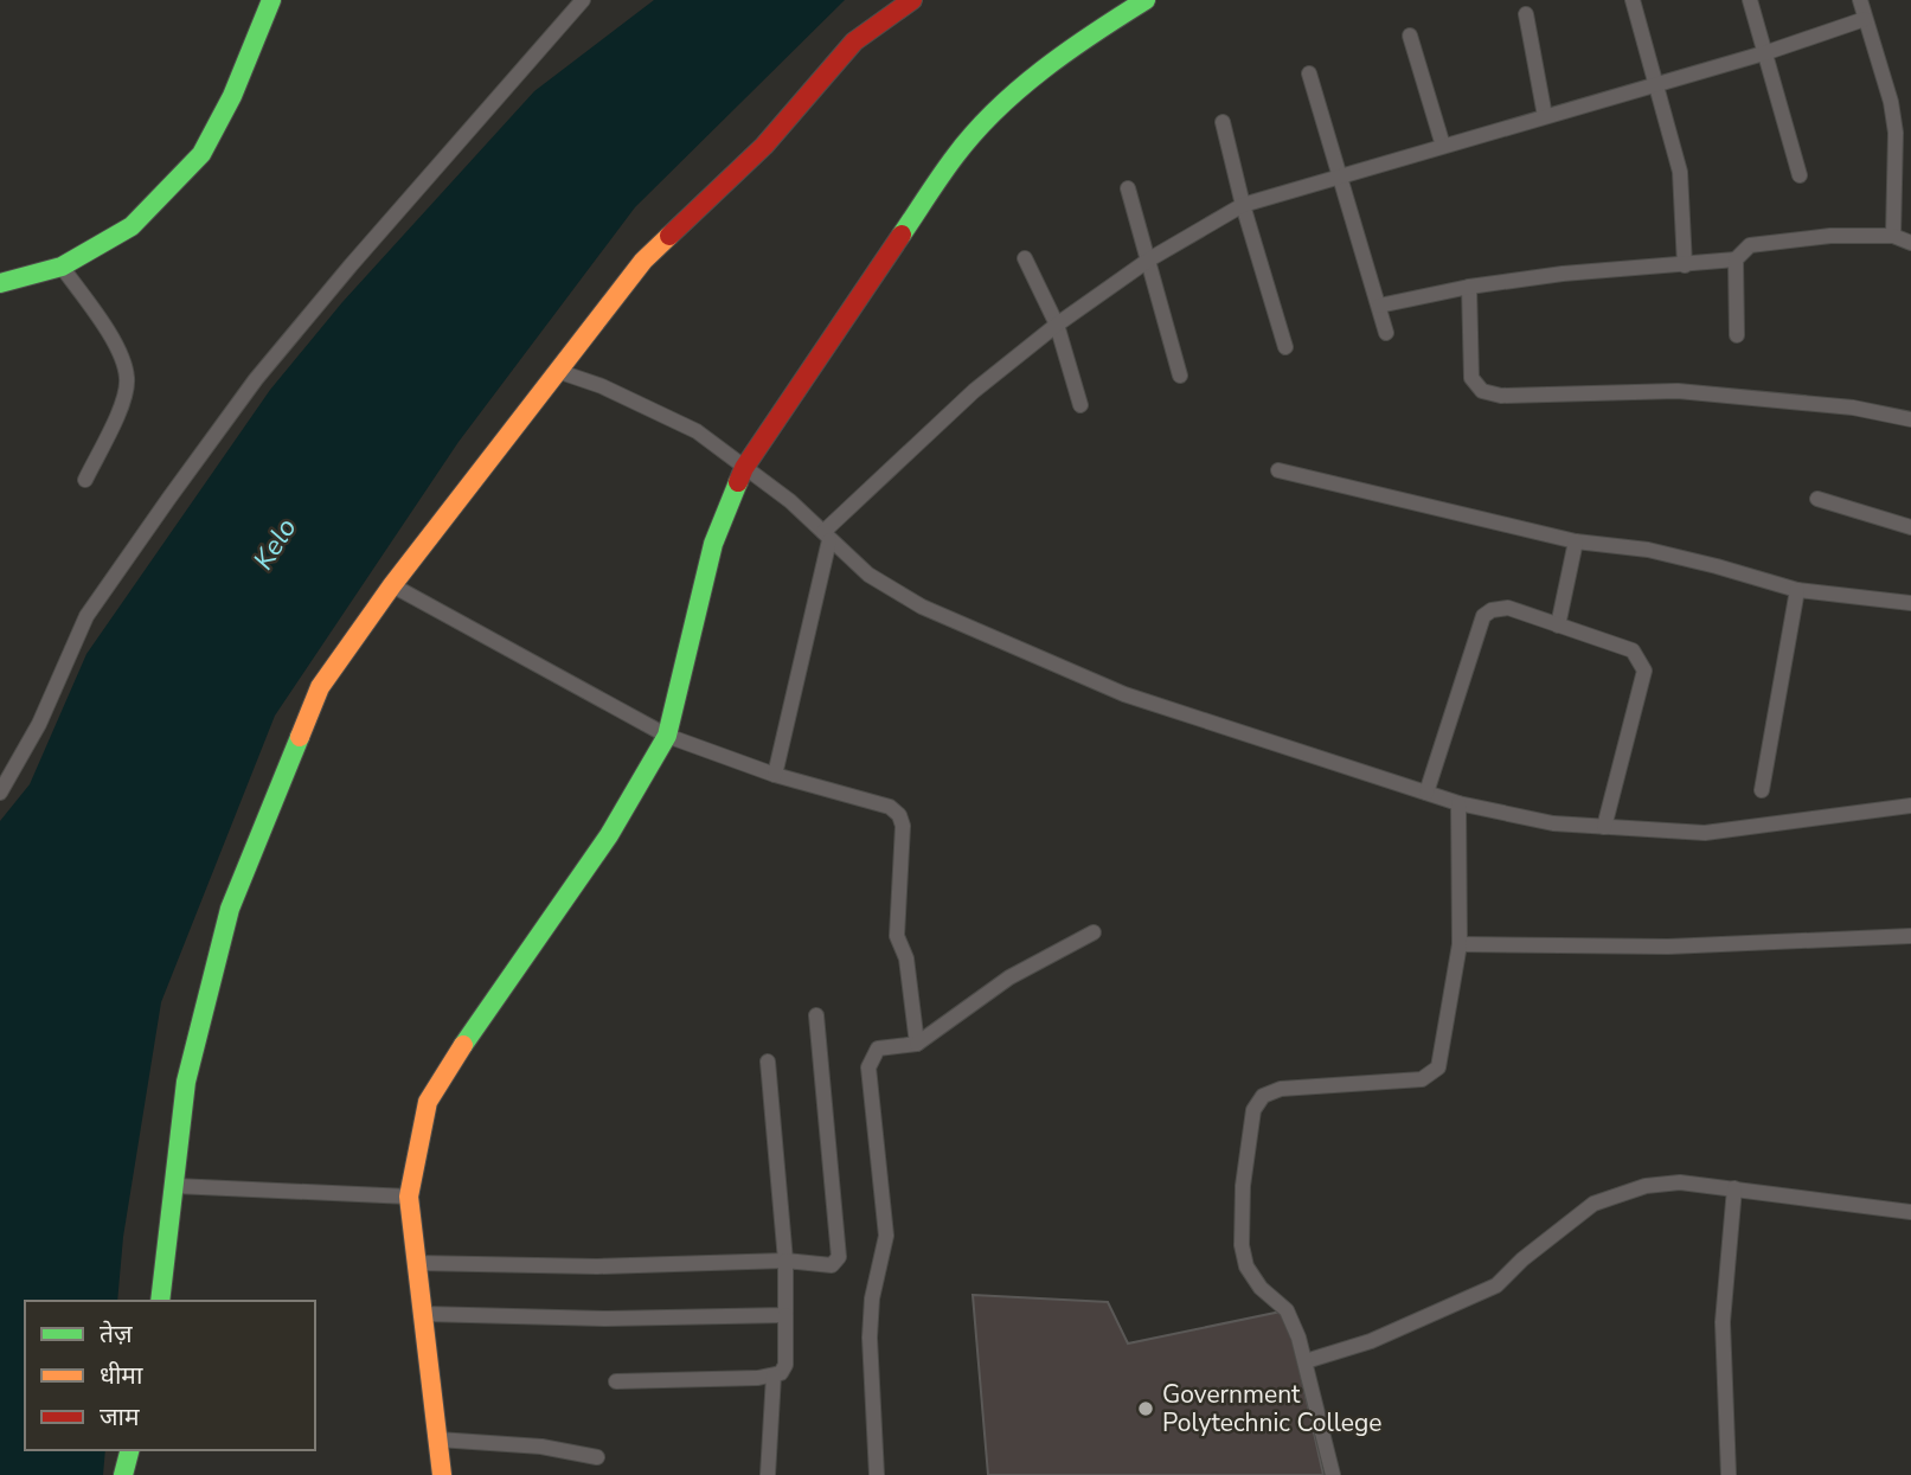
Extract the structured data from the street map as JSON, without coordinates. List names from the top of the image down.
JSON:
{
  "water": ["Kelo"],
  "places": ["Government Polytechnic College"],
  "legend": ["तेज़", "धीमा", "जाम"]
}
